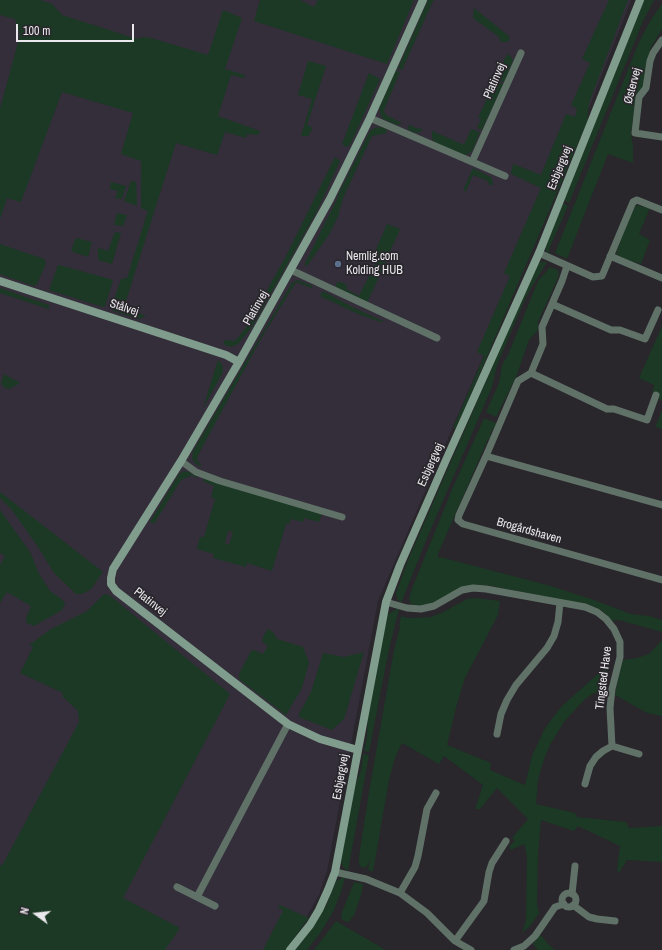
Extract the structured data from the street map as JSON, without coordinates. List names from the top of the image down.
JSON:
{
  "streets": {
    "street": [
      "Platinvej",
      "Østervej",
      "Esbjergvej",
      "Stålvej",
      "Brogårdshaven",
      "Tingsted Have"
    ]
  },
  "crossings": [
    ["Platinvej", "Esbjergvej"],
    ["Platinvej", "Stålvej"],
    ["Esbjergvej", "Tingsted Have"]
  ],
  "places": ["Nemlig.com Kolding HUB"],
  "scale_bar": "100 m",
  "north": "left"
}
